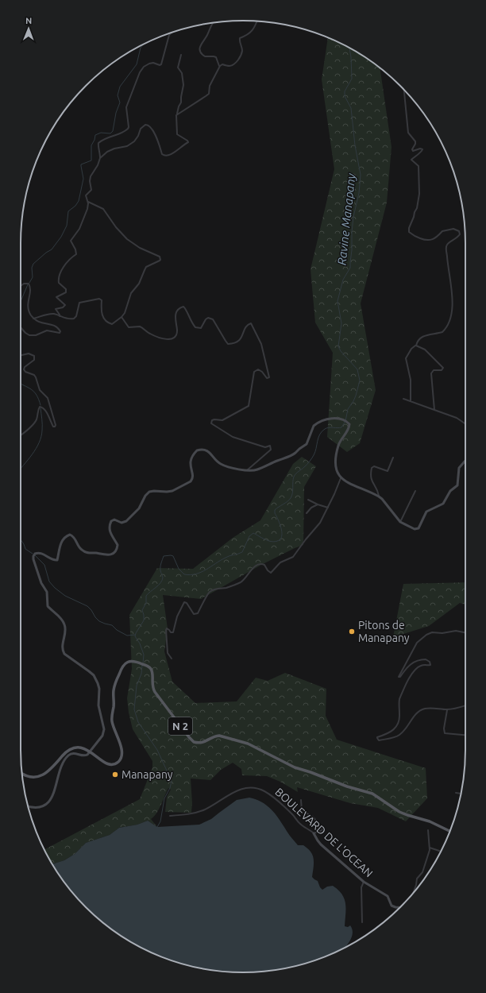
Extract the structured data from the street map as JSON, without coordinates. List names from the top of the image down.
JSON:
{
  "streets": {
    "main road": ["N 2", "BOULEVARD DE L'OCEAN"]
  },
  "water": ["Ravine Manapany"],
  "places": ["Pitons de Manapany", "Manapany"],
  "north": "top"
}
